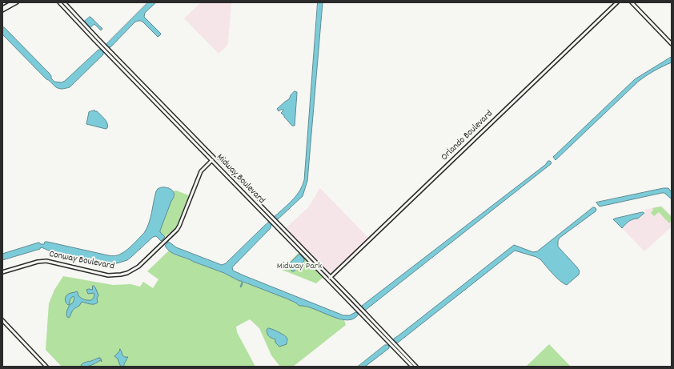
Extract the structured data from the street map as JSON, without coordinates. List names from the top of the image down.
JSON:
{
  "streets": {
    "street": ["Orlando Boulevard", "Midway Boulevard", "Conway Boulevard"]
  },
  "crossings": [
    ["Orlando Boulevard", "Midway Boulevard"],
    ["Midway Boulevard", "Conway Boulevard"]
  ],
  "parks": ["Midway Park"]
}
